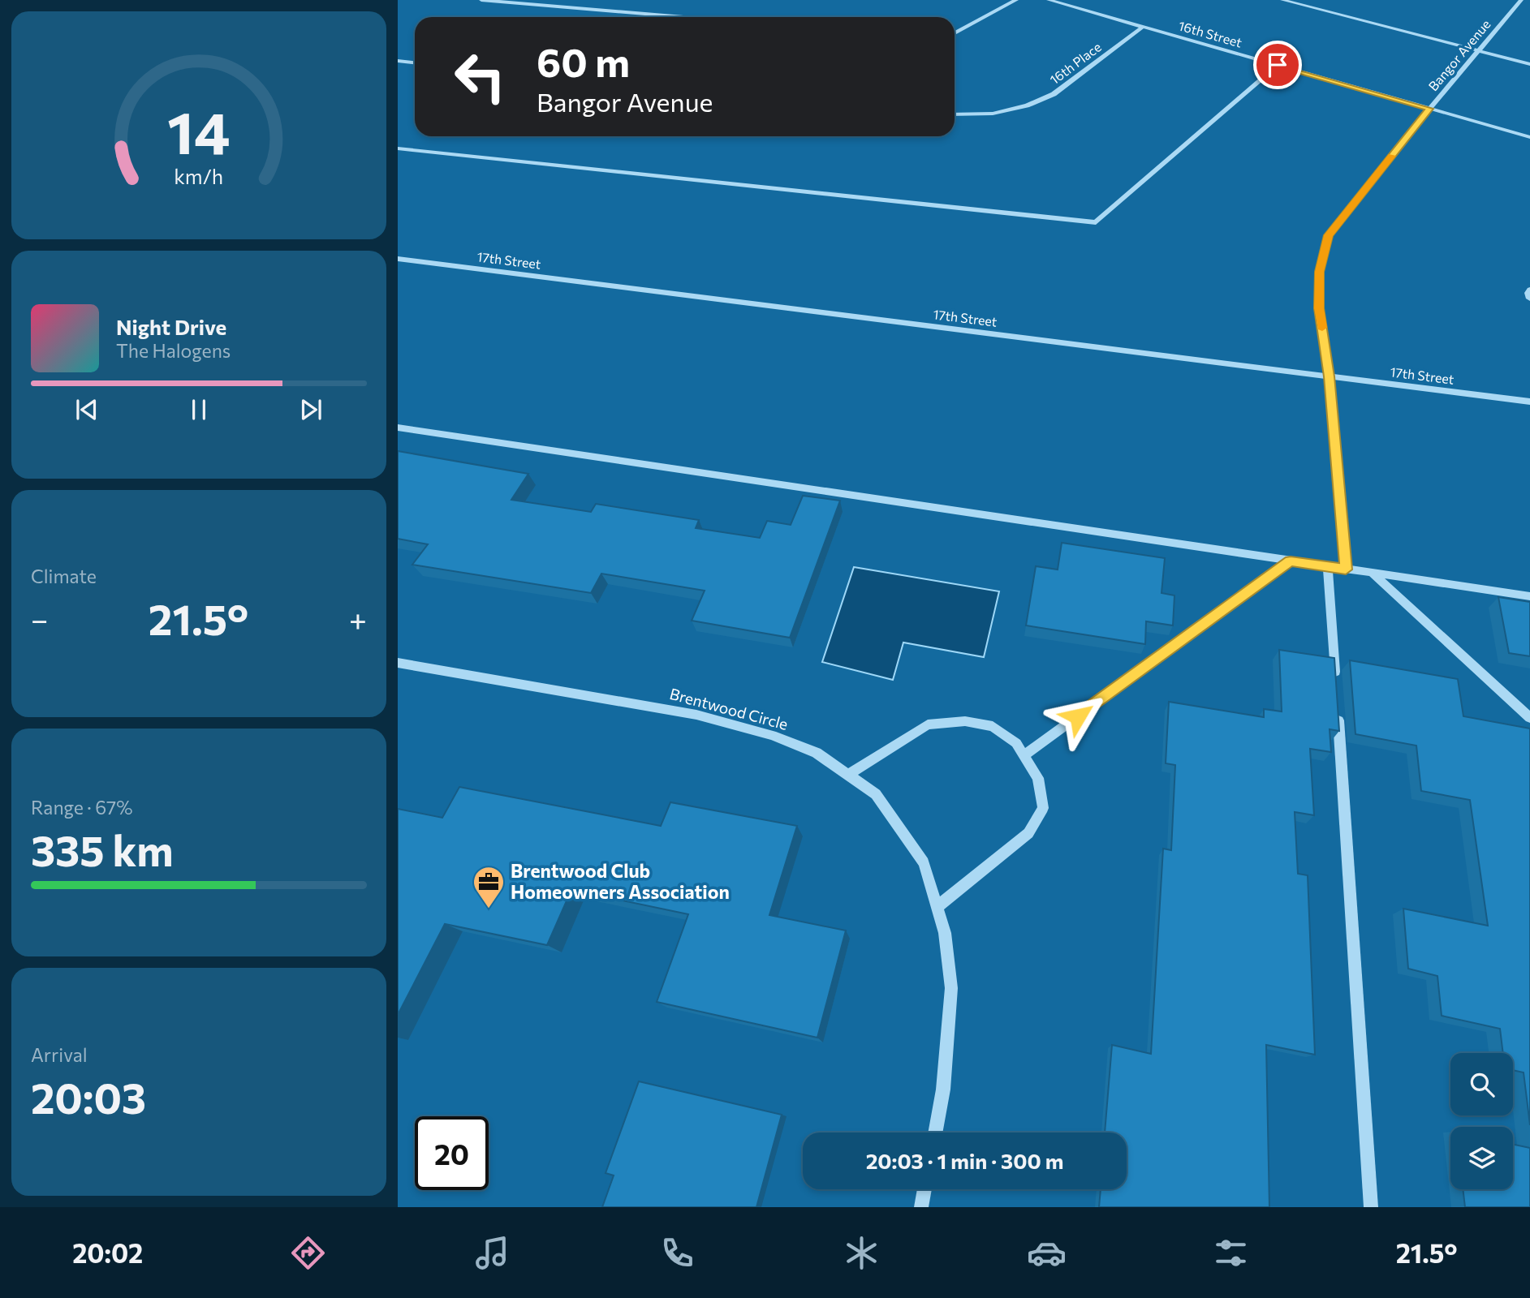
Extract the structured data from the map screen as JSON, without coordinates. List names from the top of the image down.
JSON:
{
  "streets": {
    "street": [
      "16th Street",
      "Bangor Avenue",
      "16th Place",
      "17th Street",
      "Brentwood Circle"
    ]
  },
  "crossings": [
    ["16th Street", "Bangor Avenue"],
    ["16th Street", "16th Place"],
    ["Bangor Avenue", "17th Street"]
  ],
  "places": {
    "office": ["Brentwood Club Homeowners Association"]
  },
  "page": {
    "turn": ["60 m", "Bangor Avenue"],
    "song": ["Night Drive", "The Halogens"],
    "tile": [
      "Climate",
      ["Range · 67%", "335 km"],
      ["Arrival", "20:03"]
    ],
    "heat": ["−", "21.5°", "+"],
    "limit": "20",
    "trip": "20:03 · 1 min · 300 m",
    "tabs": ["20:02", "21.5°"],
    "gauge": ["14", "km/h"]
  }
}
